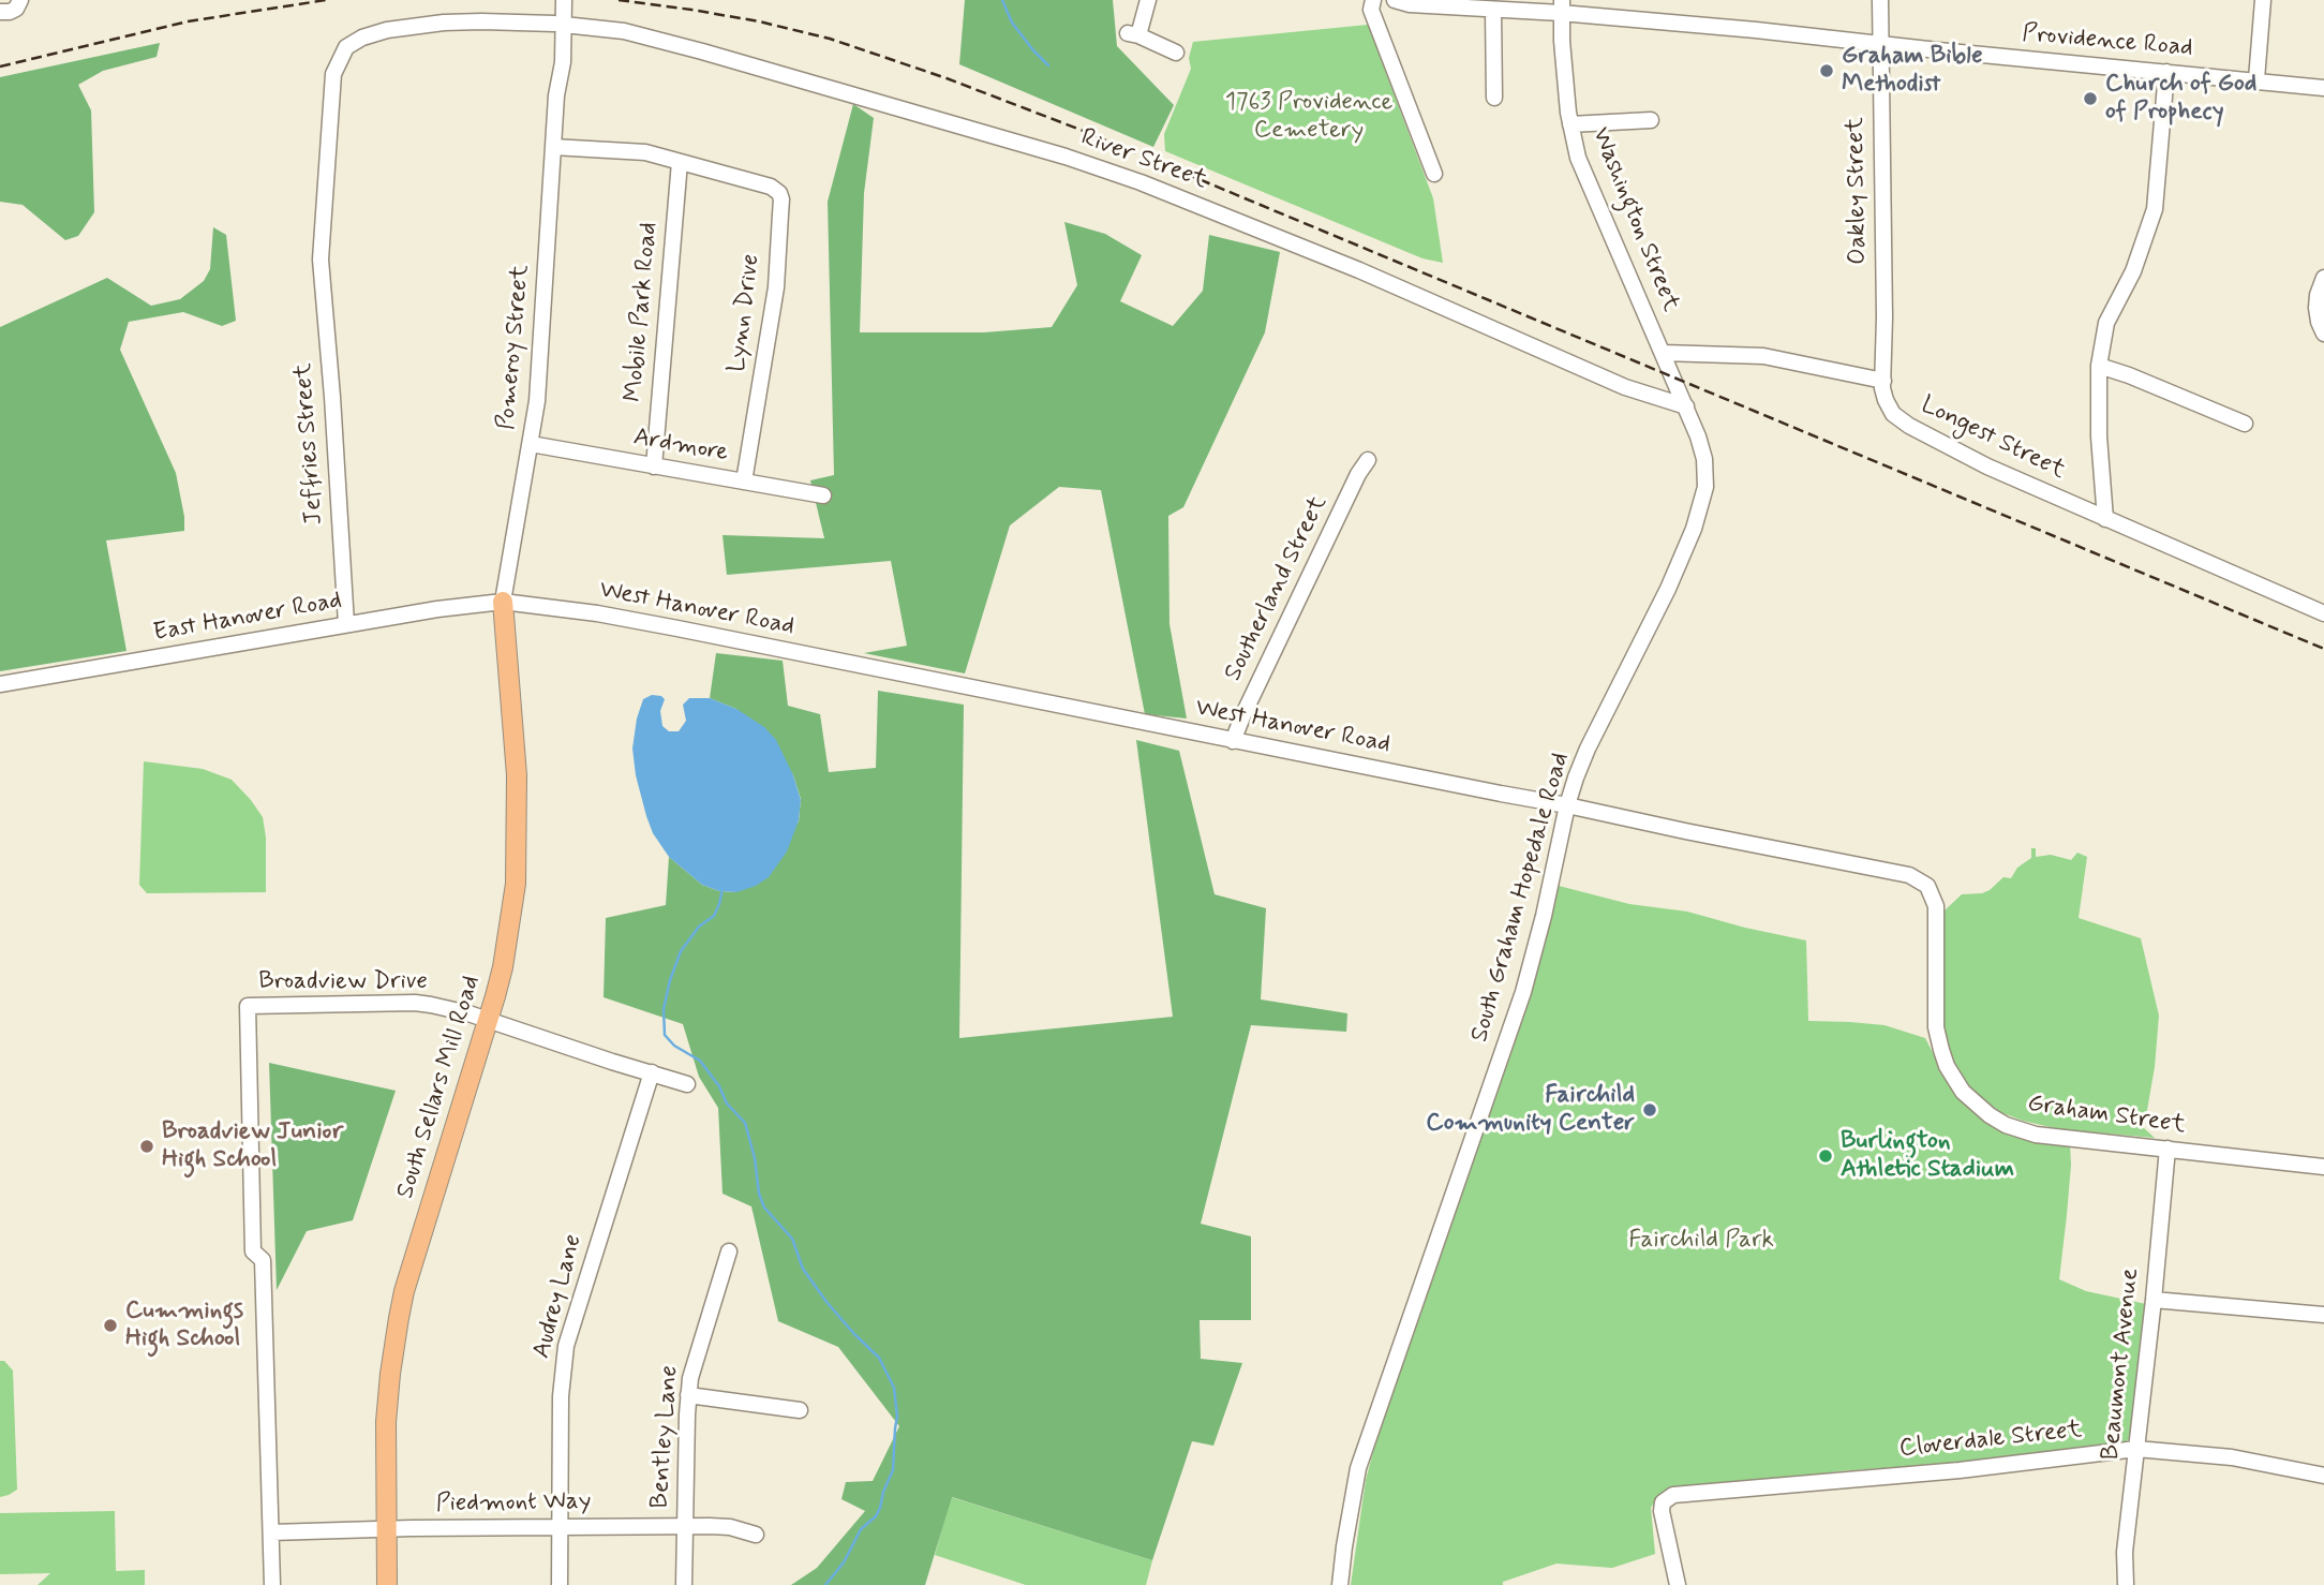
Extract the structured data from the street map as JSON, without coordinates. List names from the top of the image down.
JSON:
{
  "streets": {
    "main road": ["South Sellars Mill Road"],
    "street": [
      "Providence Road",
      "River Street",
      "Oakley Street",
      "Washington Street",
      "Mobile Park Road",
      "Lynn Drive",
      "Pomeroy Street",
      "Longest Street",
      "Jeffries Street",
      "Ardmore",
      "Southerland Street",
      "West Hanover Road",
      "East Hanover Road",
      "South Graham Hopedale Road",
      "Broadview Drive",
      "Graham Street",
      "Audrey Lane",
      "Beaumont Avenue",
      "Bentley Lane",
      "Cloverdale Street",
      "Piedmont Way"
    ]
  },
  "crossings": [
    ["Providence Road", "Oakley Street"],
    ["Providence Road", "Washington Street"],
    ["River Street", "Washington Street"],
    ["River Street", "Pomeroy Street"],
    ["River Street", "Jeffries Street"],
    ["River Street", "South Graham Hopedale Road"],
    ["Oakley Street", "Longest Street"],
    ["Washington Street", "South Graham Hopedale Road"],
    ["Mobile Park Road", "Lynn Drive"],
    ["Mobile Park Road", "Ardmore"],
    ["Lynn Drive", "Pomeroy Street"],
    ["Lynn Drive", "Ardmore"],
    ["Pomeroy Street", "Ardmore"],
    ["Pomeroy Street", "West Hanover Road"],
    ["Pomeroy Street", "East Hanover Road"],
    ["Pomeroy Street", "South Sellars Mill Road"],
    ["Jeffries Street", "East Hanover Road"],
    ["Southerland Street", "West Hanover Road"],
    ["West Hanover Road", "East Hanover Road"],
    ["West Hanover Road", "South Graham Hopedale Road"],
    ["West Hanover Road", "South Sellars Mill Road"],
    ["West Hanover Road", "Graham Street"],
    ["East Hanover Road", "South Sellars Mill Road"],
    ["Broadview Drive", "South Sellars Mill Road"],
    ["Broadview Drive", "Audrey Lane"],
    ["Broadview Drive", "Piedmont Way"],
    ["South Sellars Mill Road", "Piedmont Way"],
    ["Graham Street", "Beaumont Avenue"],
    ["Audrey Lane", "Piedmont Way"],
    ["Beaumont Avenue", "Cloverdale Street"],
    ["Bentley Lane", "Piedmont Way"]
  ],
  "parks": ["1763 Providence Cemetery", "Fairchild Park"],
  "places": [
    "Graham Bible Methodist",
    "Church of God of Prophecy",
    "Fairchild Community Center",
    "Broadview Junior High School",
    "Burlington Athletic Stadium",
    "Cummings High School"
  ]
}
